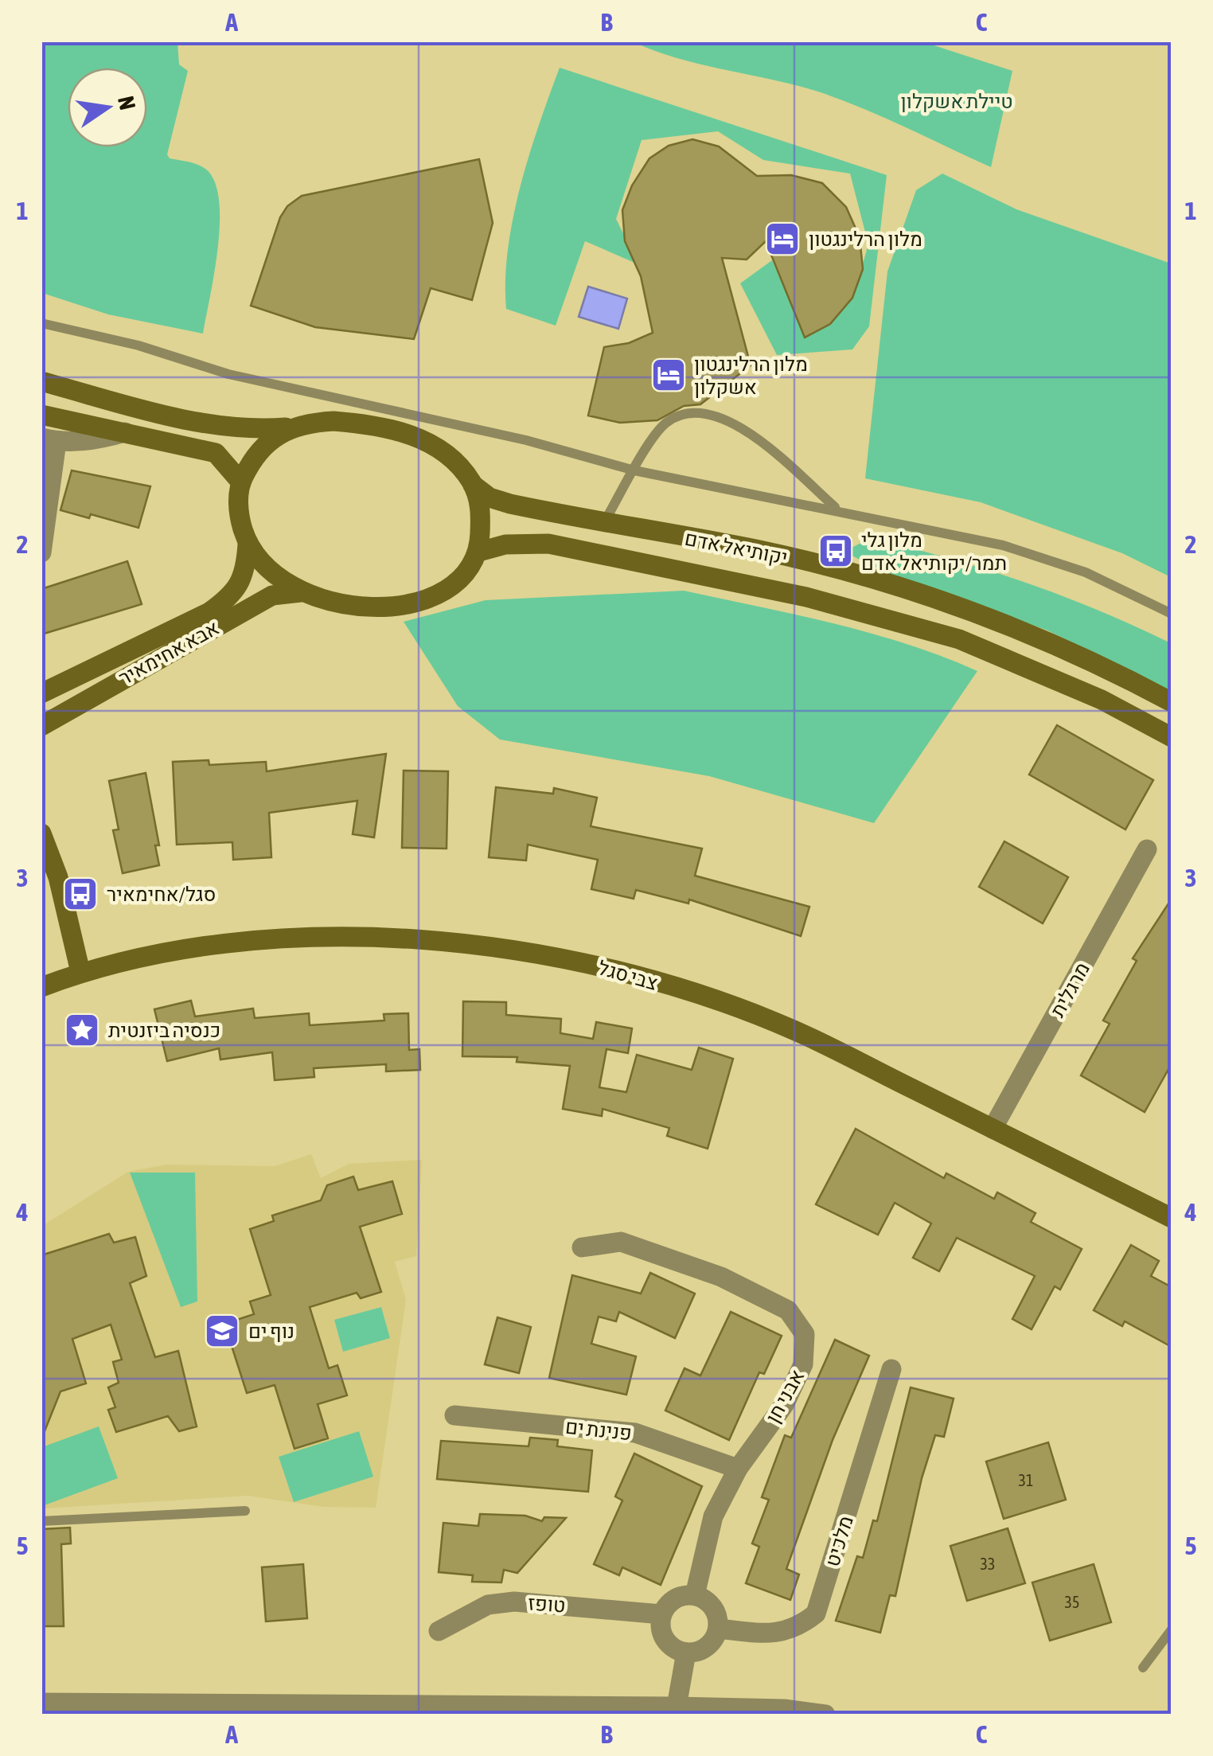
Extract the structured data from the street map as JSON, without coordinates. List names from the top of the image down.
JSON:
{
  "streets": {
    "main road": ["יקותיאל אדם", "אבא אחימאיר", "צבי סגל"],
    "street": [
      "מרגלית",
      "אבני חן",
      "פנינת ים",
      "מלכיט",
      "טופז"
    ]
  },
  "crossings": [
    ["יקותיאל אדם", "אבא אחימאיר"],
    ["צבי סגל", "מרגלית"],
    ["אבני חן", "פנינת ים"],
    ["אבני חן", "מלכיט"],
    ["אבני חן", "טופז"],
    ["מלכיט", "טופז"]
  ],
  "parks": ["טיילת אשקלון"],
  "places": {
    "hotel": ["מלון הרלינגטון", "מלון הרלינגטון אשקלון"],
    "bus stop": ["מלון גלי תמר/יקותיאל אדם", "סגל/אחימאיר"],
    "place": ["כנסיה ביזנטית"],
    "school or university": ["נוף ים"]
  },
  "house_numbers": ["31", "33", "35"],
  "north": "right",
  "grid": {
    "columns": ["A", "B", "C"],
    "rows": [
      "1",
      "2",
      "3",
      "4",
      "5"
    ]
  }
}
